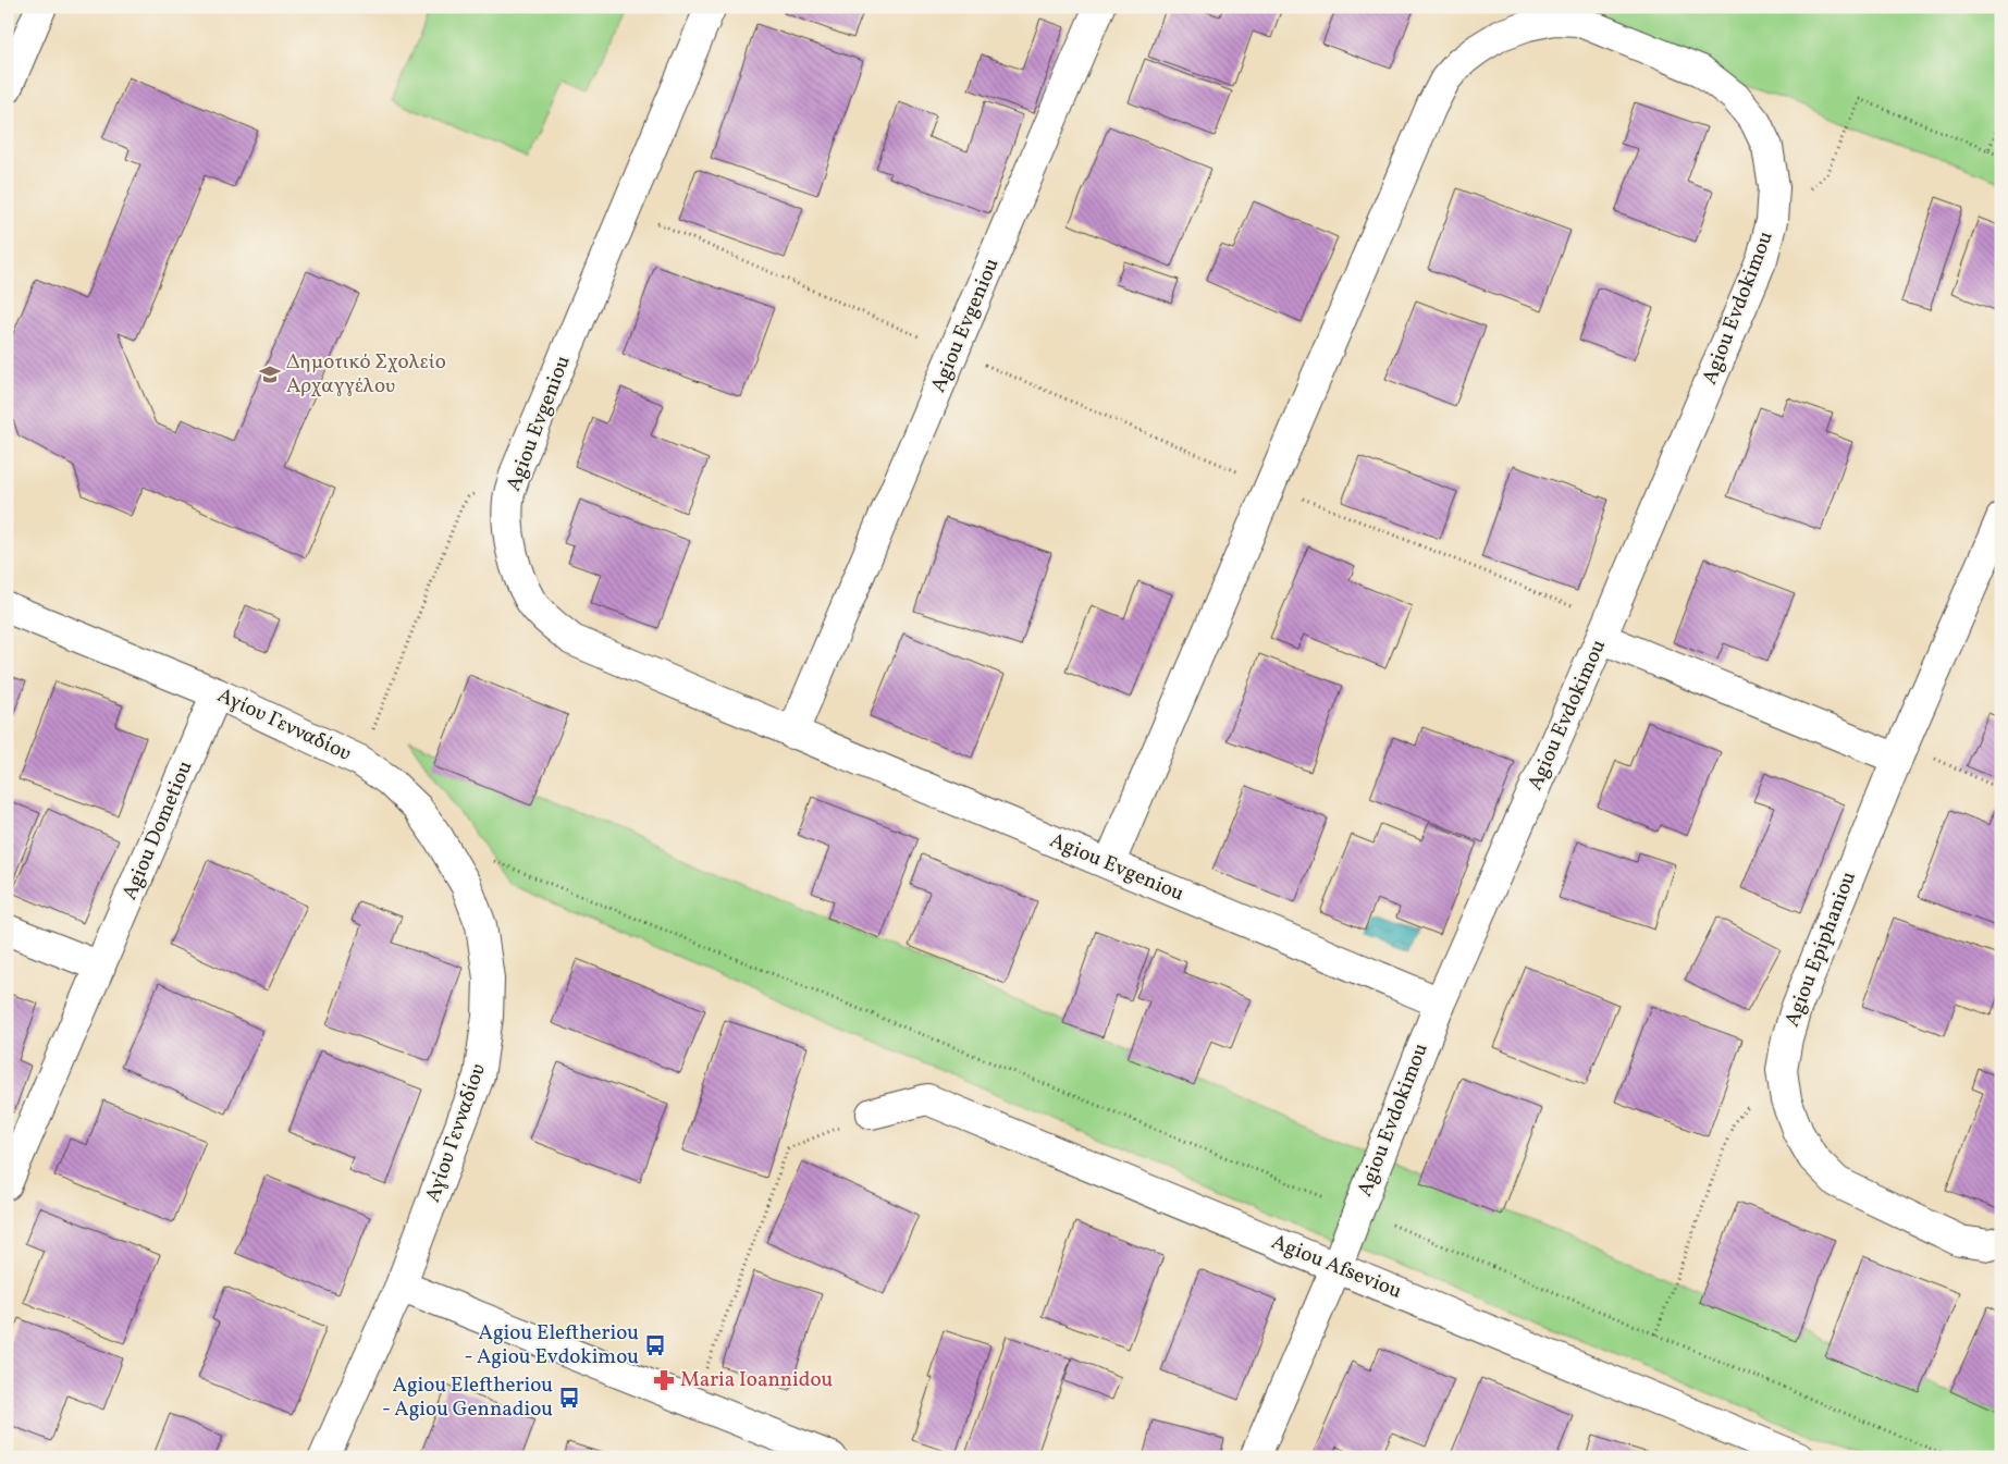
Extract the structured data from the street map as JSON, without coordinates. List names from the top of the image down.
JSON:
{
  "streets": {
    "street": [
      "Agiou Evdokimou",
      "Agiou Evgeniou",
      "Αγίου Γενναδίου",
      "Agiou Dometiou",
      "Agiou Epiphaniou",
      "Agiou Afseviou"
    ]
  },
  "crossings": [
    ["Agiou Evdokimou", "Agiou Evgeniou"],
    ["Agiou Evdokimou", "Agiou Afseviou"],
    ["Αγίου Γενναδίου", "Agiou Dometiou"]
  ],
  "places": {
    "school or university": ["Δημοτικό Σχολείο Αρχαγγέλου"],
    "bus stop": ["Agiou Eleftheriou - Agiou Evdokimou", "Agiou Eleftheriou - Agiou Gennadiou"],
    "pharmacy": ["Maria Ioannidou"]
  }
}
